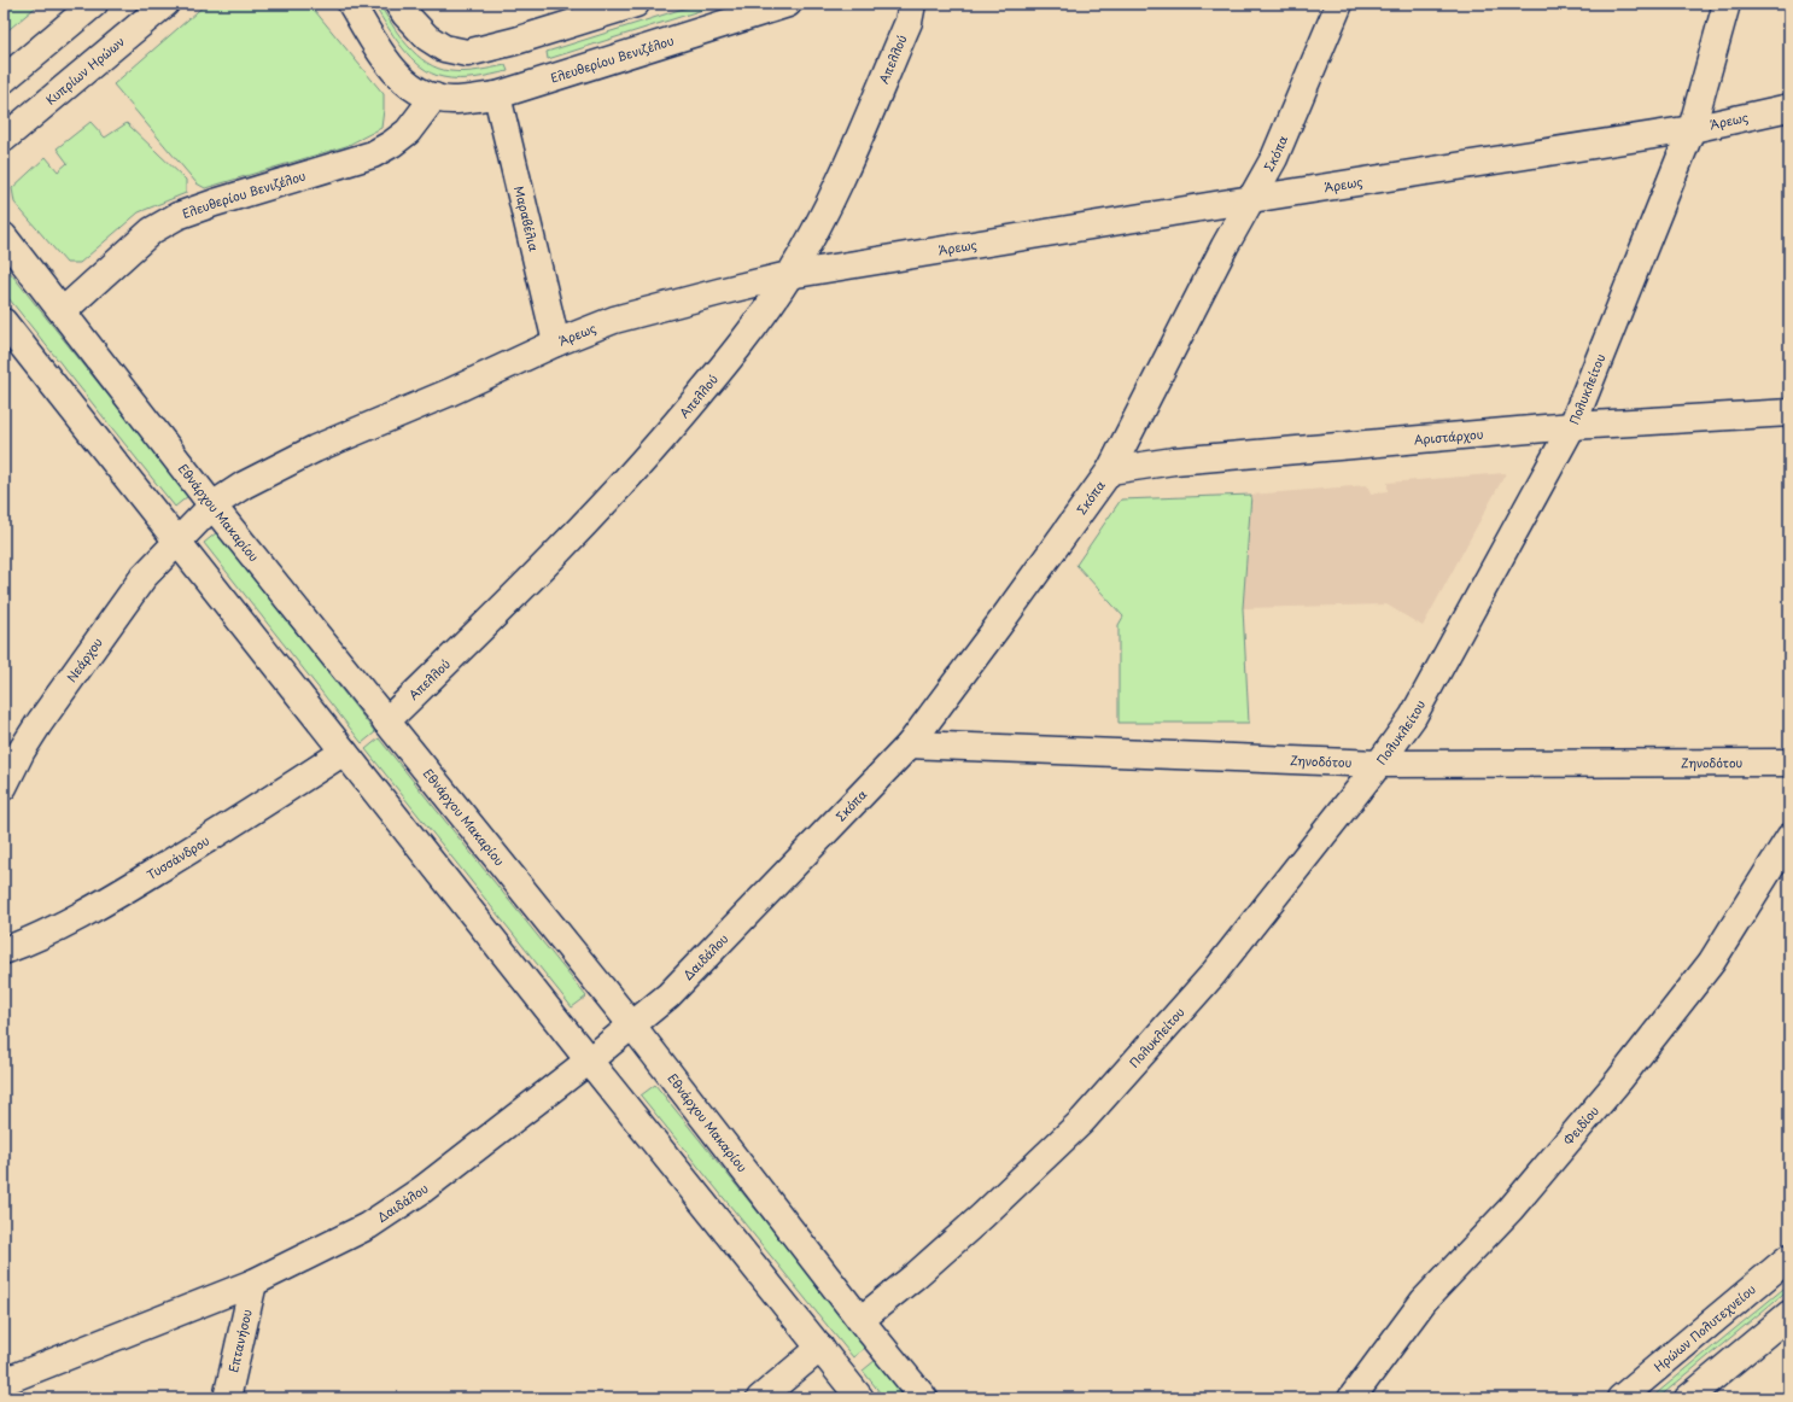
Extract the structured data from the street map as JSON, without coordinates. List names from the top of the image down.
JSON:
{
  "streets": {
    "street": [
      "Ελευθερίου Βενιζέλου",
      "Απελλού",
      "Κυπρίων Ηρώων",
      "Άρεως",
      "Σκόπα",
      "Μαραβέλια",
      "Πολυκλείτου",
      "Αριστάρχου",
      "Εθνάρχου Μακαρίου",
      "Νεάρχου",
      "Ζηνοδότου",
      "Τυσσάνδρου",
      "Δαιδάλου",
      "Φειδίου",
      "Ηρώων Πολυτεχνείου",
      "Επτανήσου"
    ]
  },
  "crossings": [
    ["Ελευθερίου Βενιζέλου", "Μαραβέλια"],
    ["Ελευθερίου Βενιζέλου", "Εθνάρχου Μακαρίου"],
    ["Απελλού", "Άρεως"],
    ["Απελλού", "Εθνάρχου Μακαρίου"],
    ["Άρεως", "Σκόπα"],
    ["Άρεως", "Μαραβέλια"],
    ["Άρεως", "Πολυκλείτου"],
    ["Άρεως", "Εθνάρχου Μακαρίου"],
    ["Άρεως", "Νεάρχου"],
    ["Σκόπα", "Αριστάρχου"],
    ["Σκόπα", "Ζηνοδότου"],
    ["Σκόπα", "Δαιδάλου"],
    ["Πολυκλείτου", "Αριστάρχου"],
    ["Πολυκλείτου", "Εθνάρχου Μακαρίου"],
    ["Πολυκλείτου", "Ζηνοδότου"],
    ["Εθνάρχου Μακαρίου", "Δαιδάλου"],
    ["Δαιδάλου", "Επτανήσου"]
  ]
}
